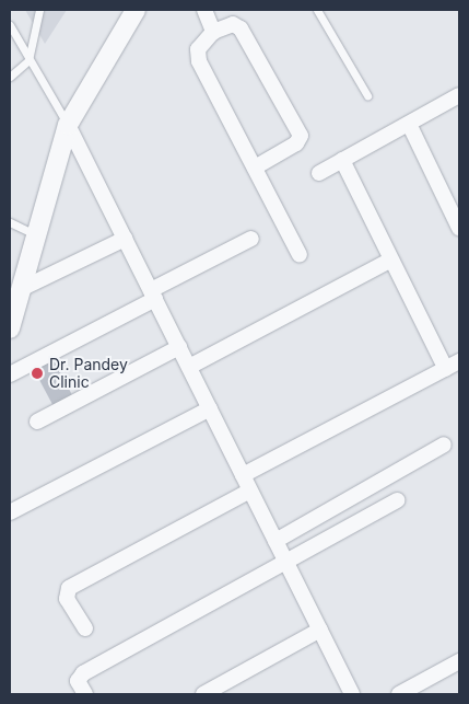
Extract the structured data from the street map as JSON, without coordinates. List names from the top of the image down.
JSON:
{
  "places": ["Dr. Pandey Clinic"]
}
